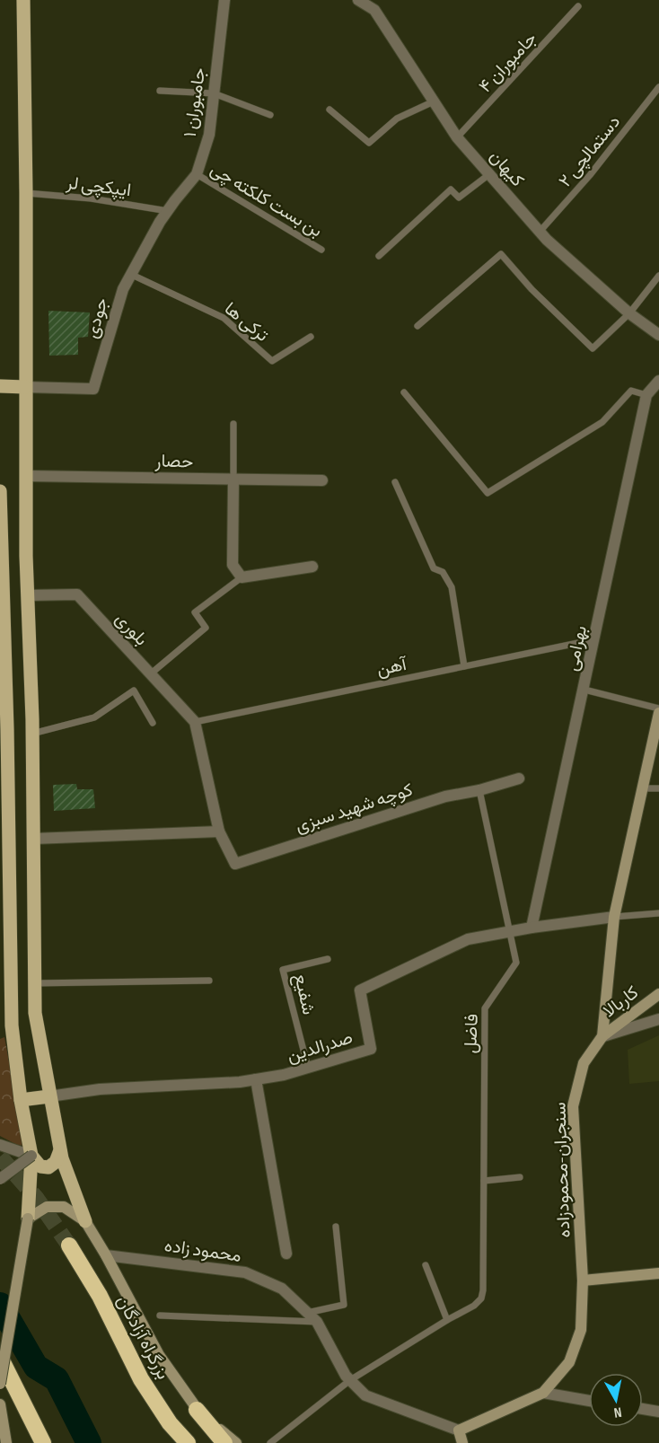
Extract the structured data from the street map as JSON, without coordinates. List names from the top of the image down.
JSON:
{
  "streets": {
    "highway": ["بزرگراه آزادگان"],
    "street": [
      "جامبوران ۱",
      "کیهان",
      "جودی",
      "حصار",
      "بلوری",
      "بهرامی",
      "کوچه شهید سبزی",
      "کاربالا",
      "صدرالدین",
      "سنجران-محمودزاده",
      "محمود زاده"
    ],
    "lane": [
      "جامبوران ۴",
      "دستمالچی ۲",
      "ایپکچی لر",
      "بن بست کلکته چی",
      "ترکی ها",
      "آهن",
      "شفیع",
      "فاضل"
    ]
  },
  "crossings": [
    ["جامبوران ۴", "کیهان"],
    ["جامبوران ۱", "بن بست کلکته چی"],
    ["جامبوران ۱", "جودی"],
    ["دستمالچی ۲", "کیهان"],
    ["ایپکچی لر", "جودی"],
    ["جودی", "ترکی ها"],
    ["بلوری", "آهن"],
    ["بلوری", "کوچه شهید سبزی"],
    ["بهرامی", "آهن"],
    ["بهرامی", "صدرالدین"],
    ["آهن", "کوچه شهید سبزی"],
    ["کوچه شهید سبزی", "فاضل"],
    ["شفیع", "صدرالدین"],
    ["کاربالا", "سنجران-محمودزاده"],
    ["فاضل", "صدرالدین"],
    ["سنجران-محمودزاده", "محمود زاده"]
  ],
  "north": "bottom"
}
